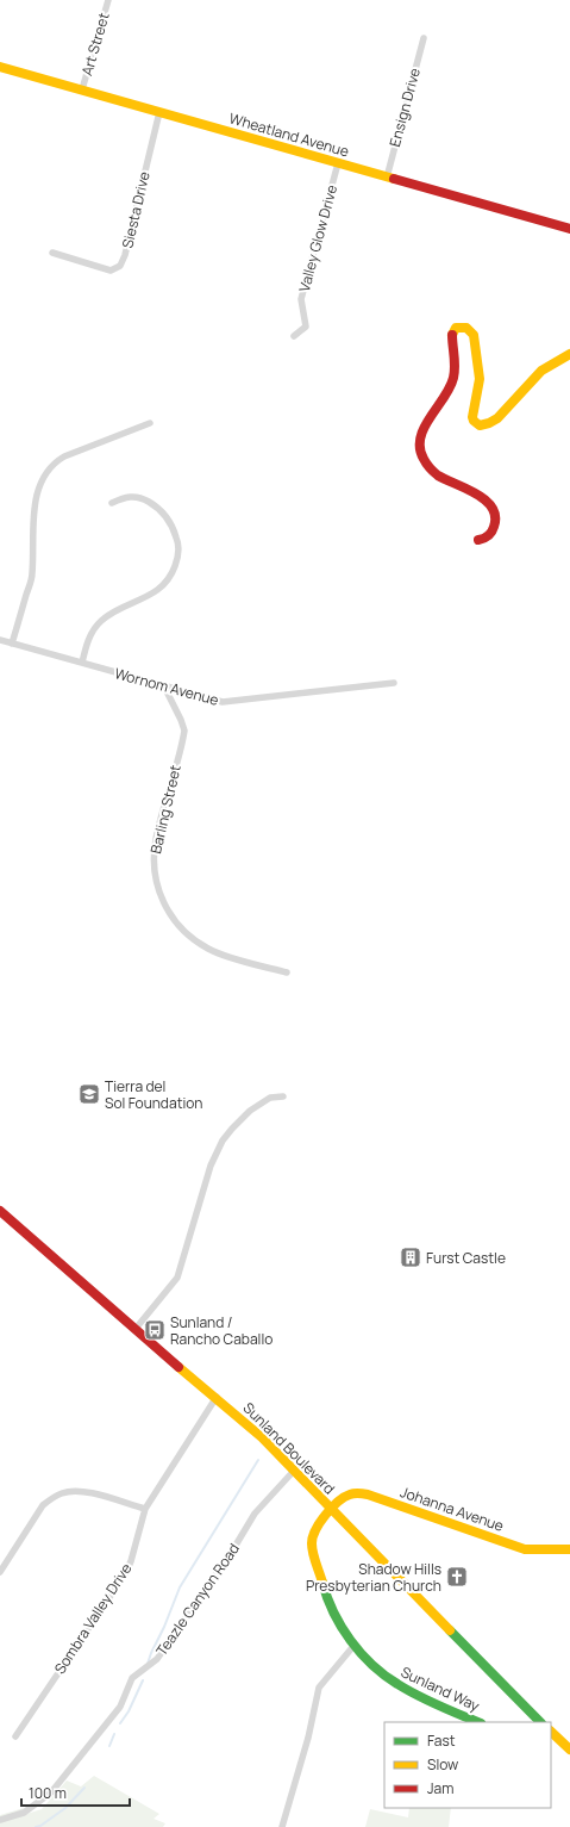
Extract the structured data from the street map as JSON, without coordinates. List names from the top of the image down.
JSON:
{
  "streets": {
    "street": [
      "Art Street",
      "Ensign Drive",
      "Wheatland Avenue",
      "Siesta Drive",
      "Valley Glow Drive",
      "Wornom Avenue",
      "Barling Street",
      "Sunland Boulevard",
      "Johanna Avenue",
      "Teazle Canyon Road",
      "Sombra Valley Drive",
      "Sunland Way"
    ]
  },
  "crossings": [
    ["Art Street", "Wheatland Avenue"],
    ["Ensign Drive", "Wheatland Avenue"],
    ["Wheatland Avenue", "Siesta Drive"],
    ["Wheatland Avenue", "Valley Glow Drive"],
    ["Wornom Avenue", "Barling Street"],
    ["Sunland Boulevard", "Johanna Avenue"],
    ["Sunland Boulevard", "Teazle Canyon Road"],
    ["Sunland Boulevard", "Sombra Valley Drive"],
    ["Sunland Boulevard", "Sunland Way"],
    ["Johanna Avenue", "Sunland Way"]
  ],
  "places": {
    "school or university": ["Tierra del Sol Foundation"],
    "building": ["Furst Castle"],
    "bus stop": ["Sunland / Rancho Caballo"],
    "church": ["Shadow Hills Presbyterian Church"]
  },
  "legend": ["Fast", "Slow", "Jam"],
  "scale_bar": "100 m"
}
